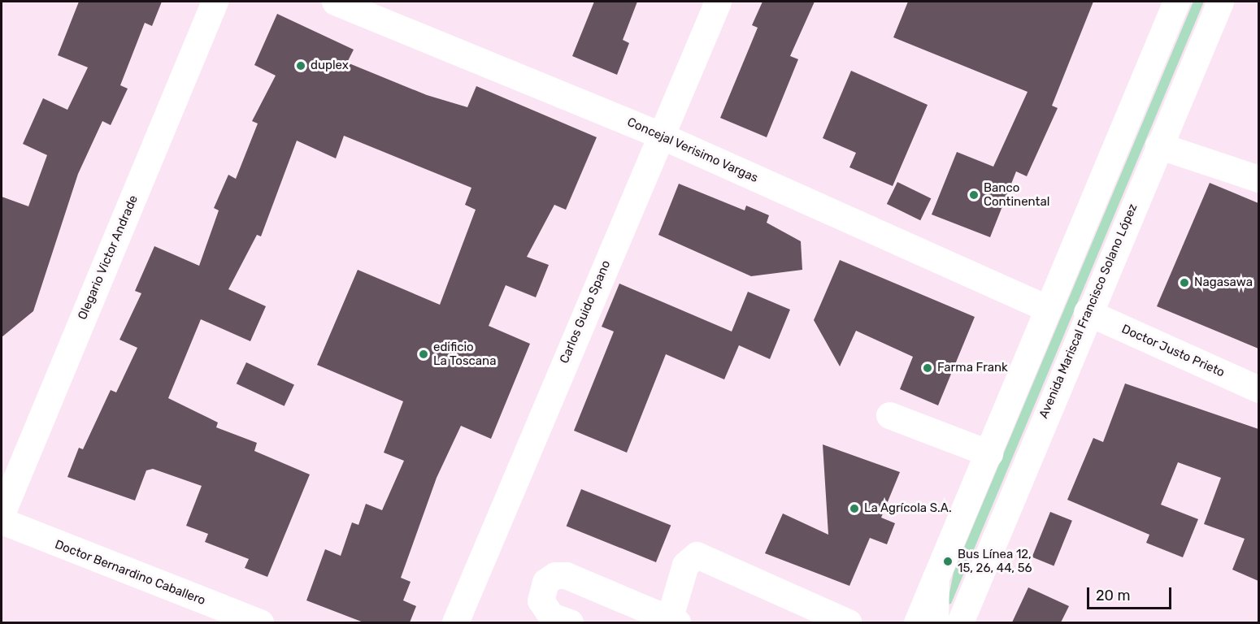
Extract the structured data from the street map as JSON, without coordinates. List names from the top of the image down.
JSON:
{
  "streets": {
    "main road": [
      "Concejal Verisimo Vargas",
      "Olegario Victor Andrade",
      "Avenida Mariscal Francisco Solano López",
      "Carlos Guido Spano",
      "Doctor Justo Prieto",
      "Doctor Bernardino Caballero"
    ]
  },
  "crossings": [
    ["Concejal Verisimo Vargas", "Carlos Guido Spano"],
    ["Avenida Mariscal Francisco Solano López", "Doctor Justo Prieto"]
  ],
  "places": [
    "duplex",
    "Banco Continental",
    "Nagasawa",
    "edificio La Toscana",
    "Farma Frank",
    "La Agrícola S.A.",
    "Bus Línea 12, 15, 26, 44, 56"
  ],
  "scale_bar": "20 m"
}
